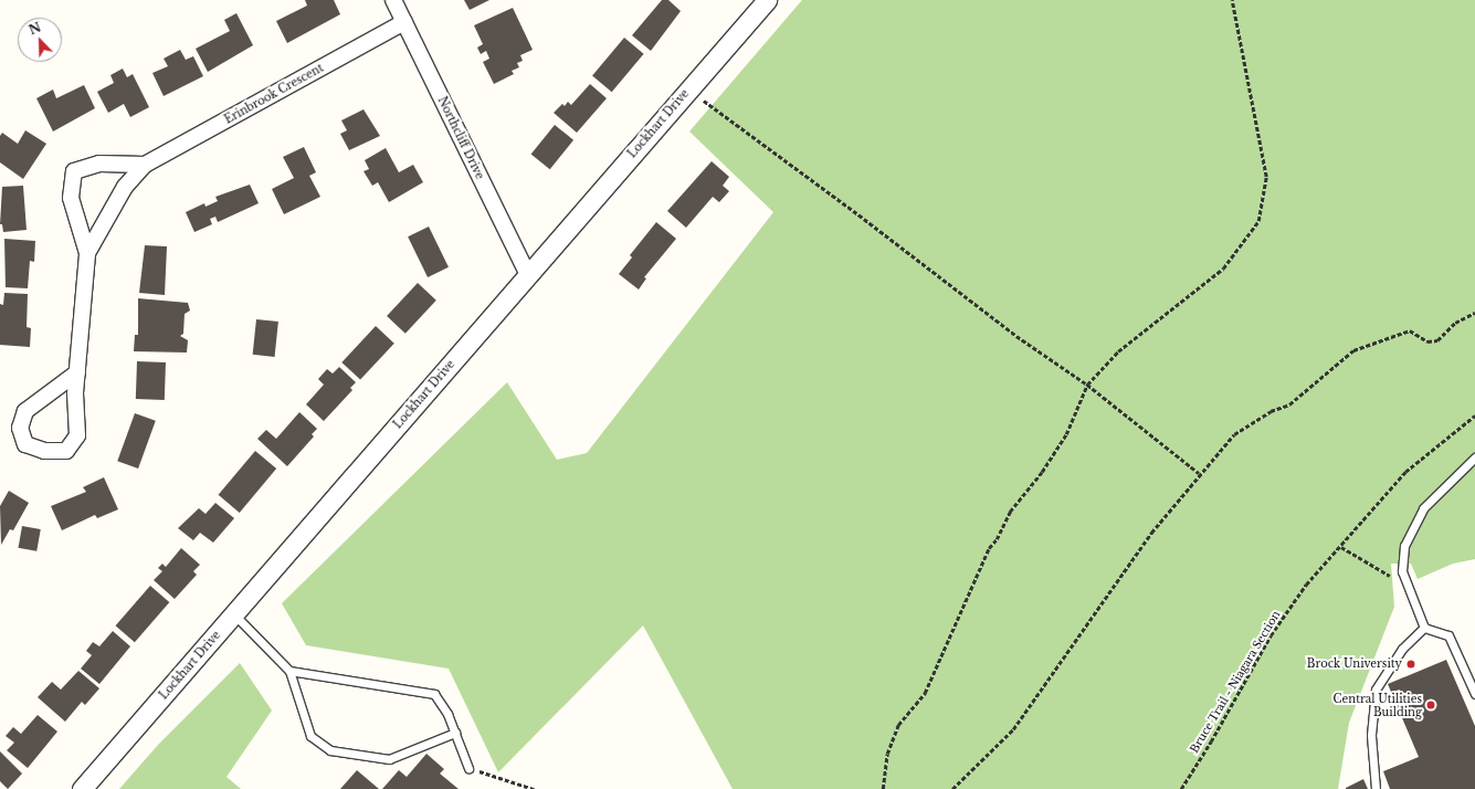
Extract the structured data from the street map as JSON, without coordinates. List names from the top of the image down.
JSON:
{
  "streets": {
    "street": ["Erinbrook Crescent", "Lockhart Drive", "Northcliff Drive"],
    "path": ["Bruce Trail - Niagara Section"]
  },
  "crossings": [
    ["Erinbrook Crescent", "Northcliff Drive"],
    ["Lockhart Drive", "Northcliff Drive"]
  ],
  "places": ["Brock University", "Central Utilities Building"],
  "north": "top left"
}
